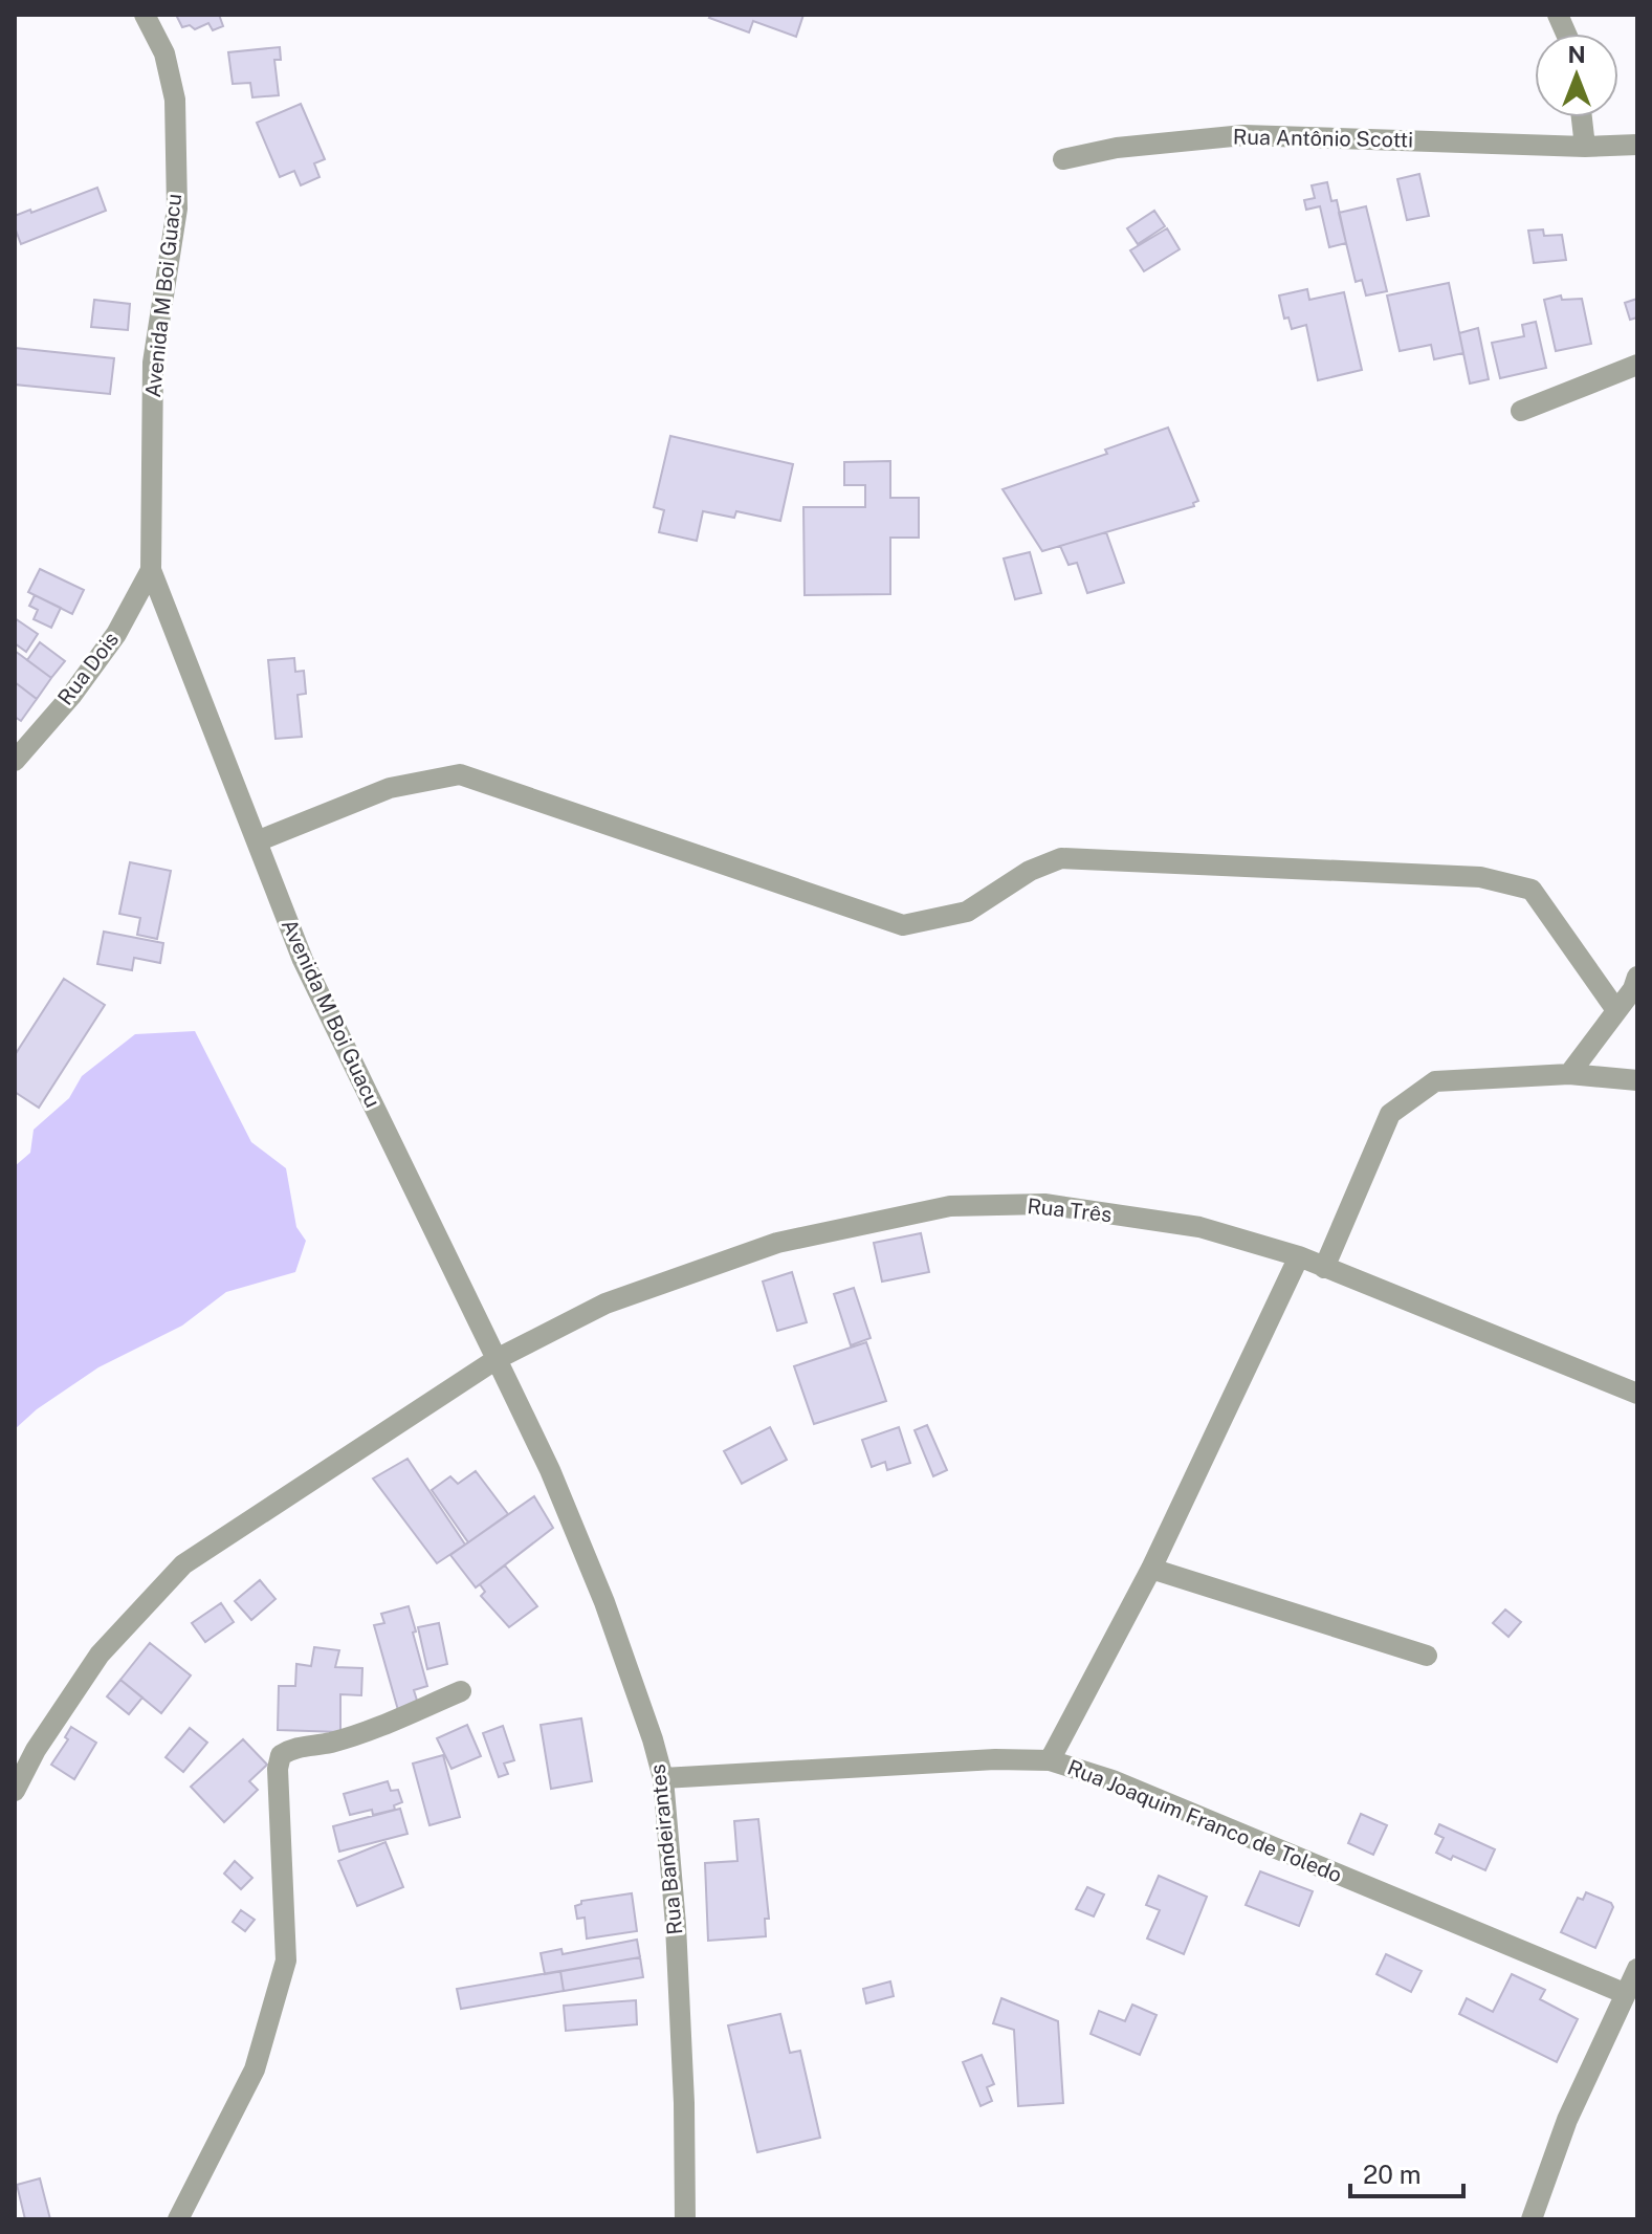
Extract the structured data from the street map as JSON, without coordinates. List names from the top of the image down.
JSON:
{
  "streets": {
    "street": [
      "Rua Antônio Scotti",
      "Avenida M Boi Guacu",
      "Rua Dois",
      "Rua Três",
      "Rua Joaquim Franco de Toledo",
      "Rua Bandeirantes"
    ]
  },
  "crossings": [
    ["Avenida M Boi Guacu", "Rua Dois"],
    ["Avenida M Boi Guacu", "Rua Três"],
    ["Avenida M Boi Guacu", "Rua Bandeirantes"],
    ["Rua Três", "Rua Bandeirantes"],
    ["Rua Joaquim Franco de Toledo", "Rua Bandeirantes"]
  ],
  "scale_bar": "20 m",
  "north": "top"
}
